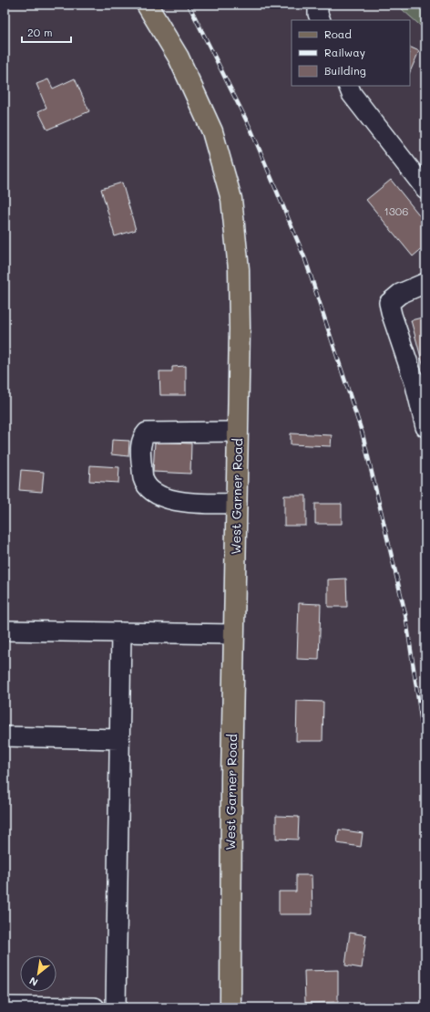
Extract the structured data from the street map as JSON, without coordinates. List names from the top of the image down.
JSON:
{
  "streets": {
    "main road": ["West Garner Road"]
  },
  "house_numbers": ["1306"],
  "legend": ["Road", "Railway", "Building"],
  "scale_bar": "20 m",
  "north": "bottom left"
}
